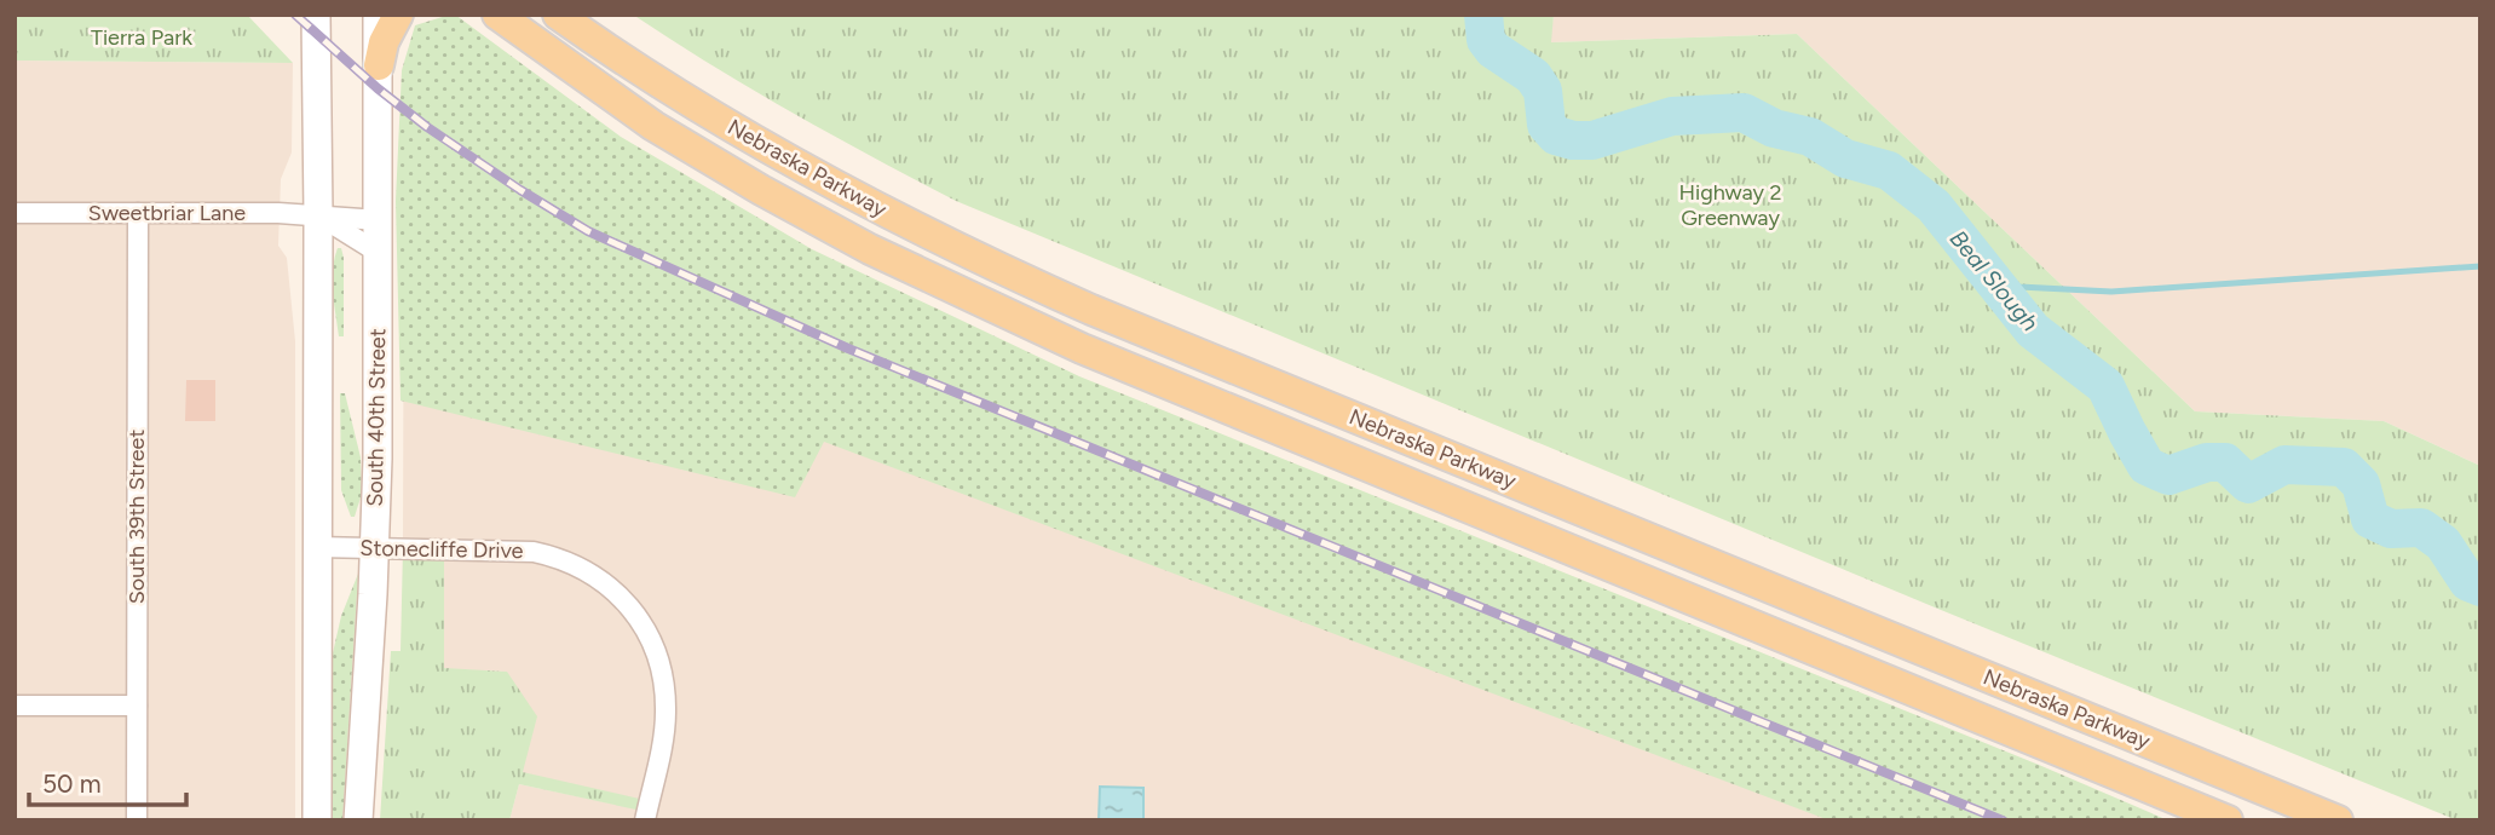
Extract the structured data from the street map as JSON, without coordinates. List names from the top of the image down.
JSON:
{
  "streets": {
    "main road": ["Nebraska Parkway", "South 40th Street"],
    "street": ["Sweetbriar Lane", "South 39th Street", "Stonecliffe Drive"]
  },
  "crossings": [
    ["Sweetbriar Lane", "South 40th Street"],
    ["Sweetbriar Lane", "South 39th Street"],
    ["South 40th Street", "Stonecliffe Drive"]
  ],
  "water": ["Beal Slough"],
  "parks": ["Tierra Park", "Highway 2 Greenway"],
  "scale_bar": "50 m"
}
